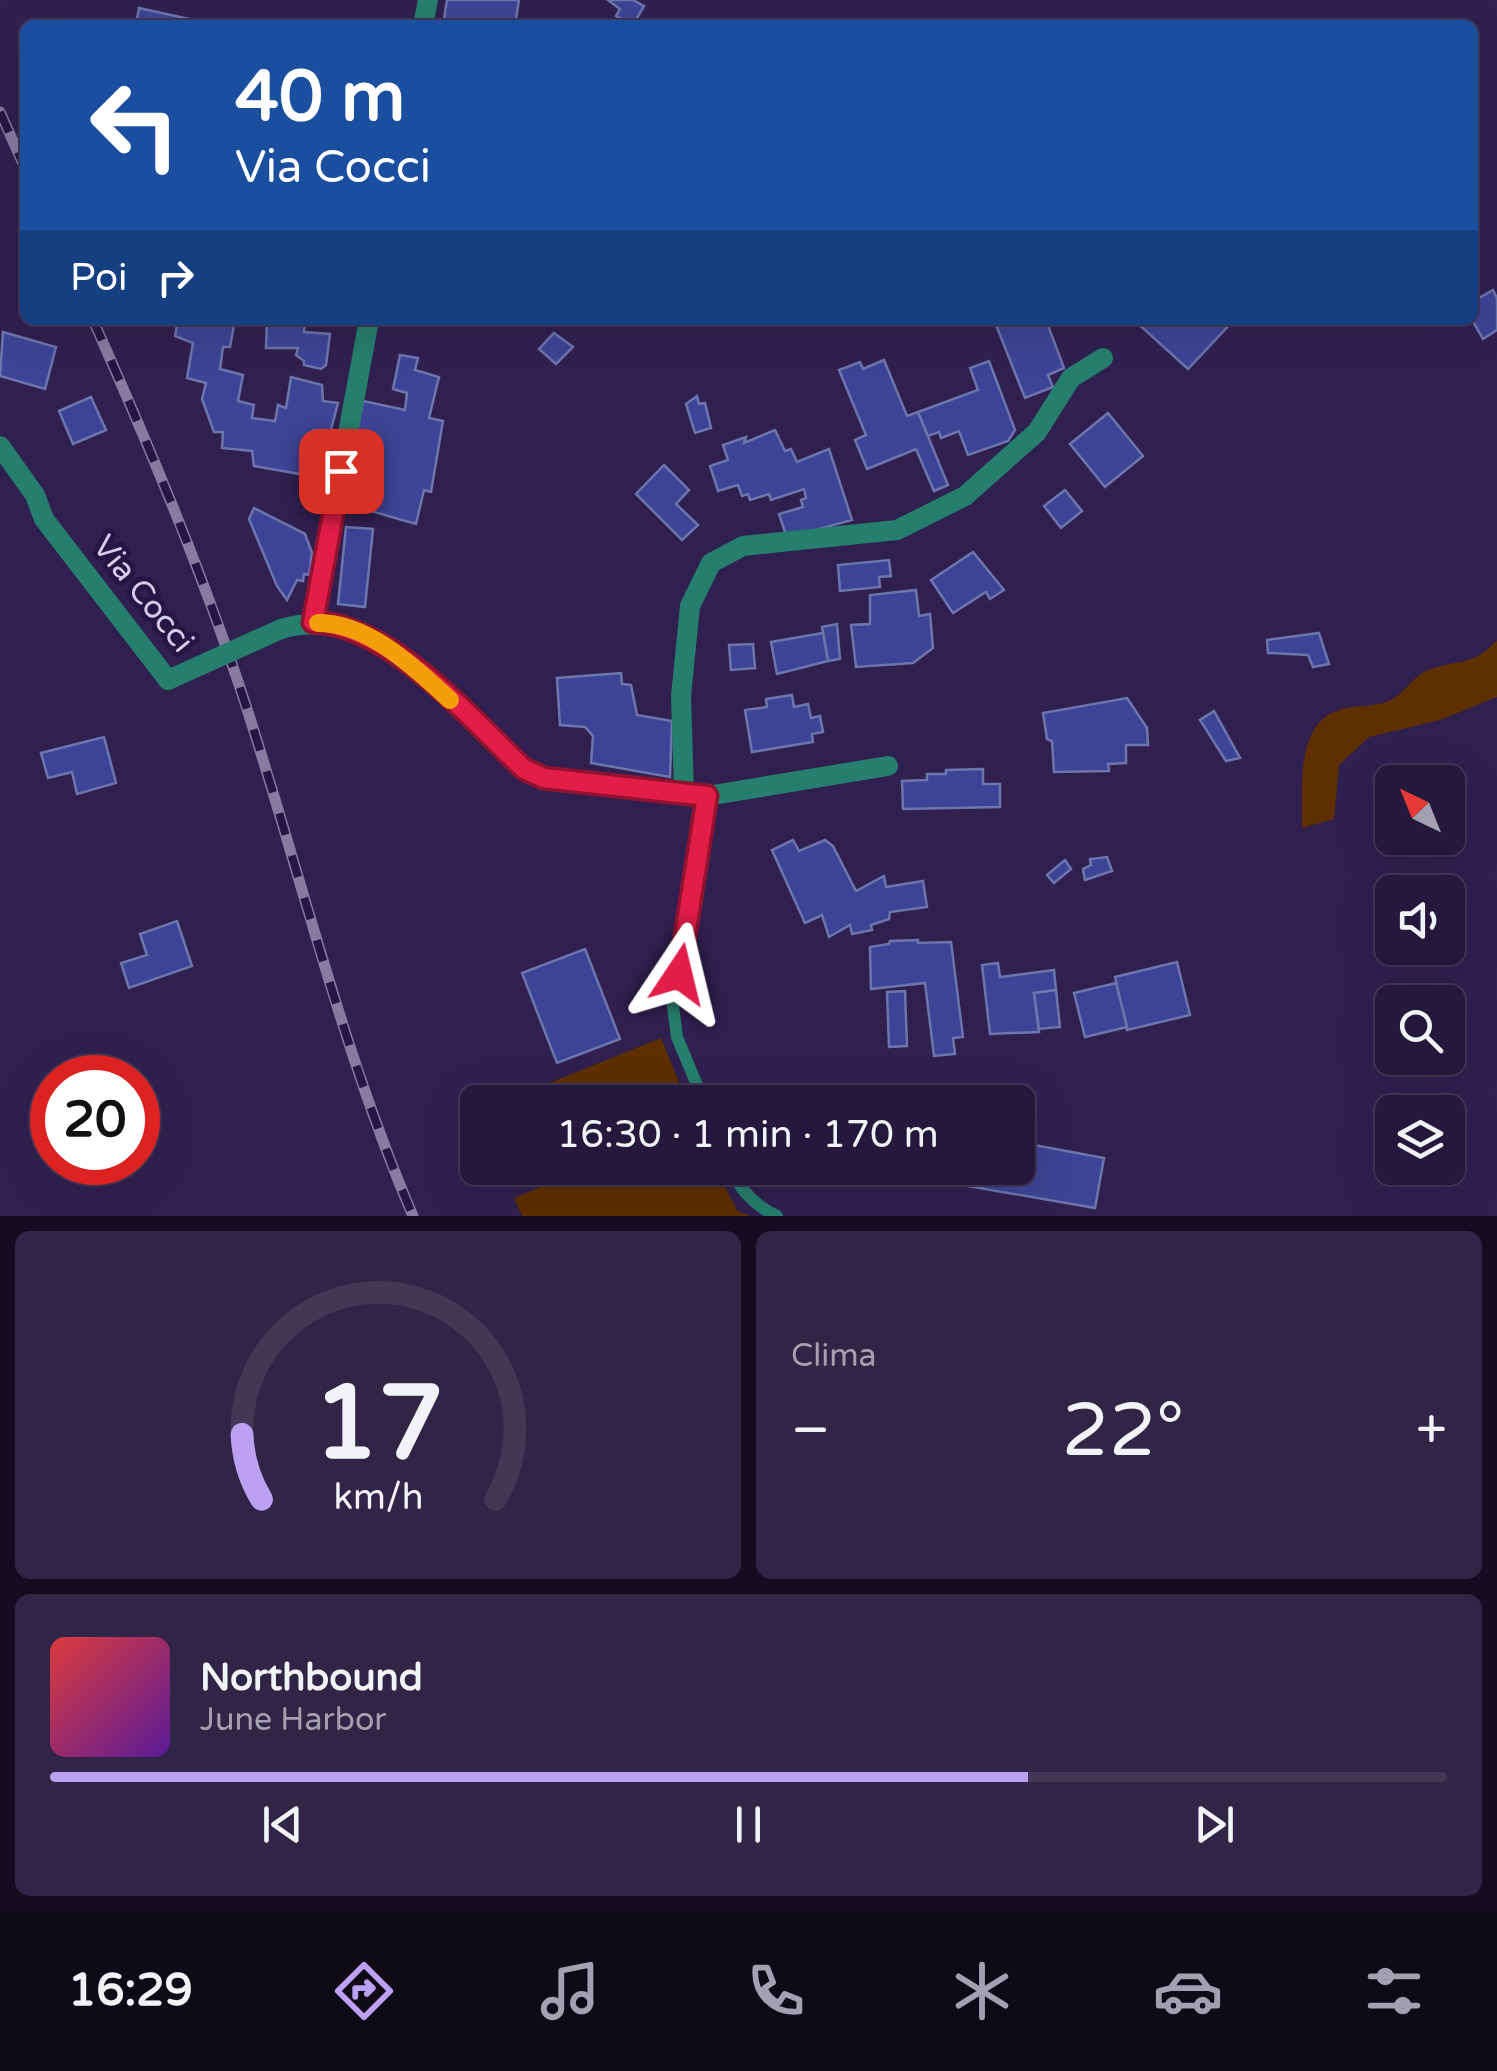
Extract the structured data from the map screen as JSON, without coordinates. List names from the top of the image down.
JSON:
{
  "streets": {
    "street": ["Via Cocci"]
  },
  "north": "top left",
  "page": {
    "turn": ["40 m", "Via Cocci"],
    "then": "Poi",
    "limit": "20",
    "trip": "16:30 · 1 min · 170 m",
    "tile": "Clima",
    "heat": ["−", "22°", "+"],
    "song": ["Northbound", "June Harbor"],
    "tabs": "16:29",
    "gauge": ["17", "km/h"]
  }
}
